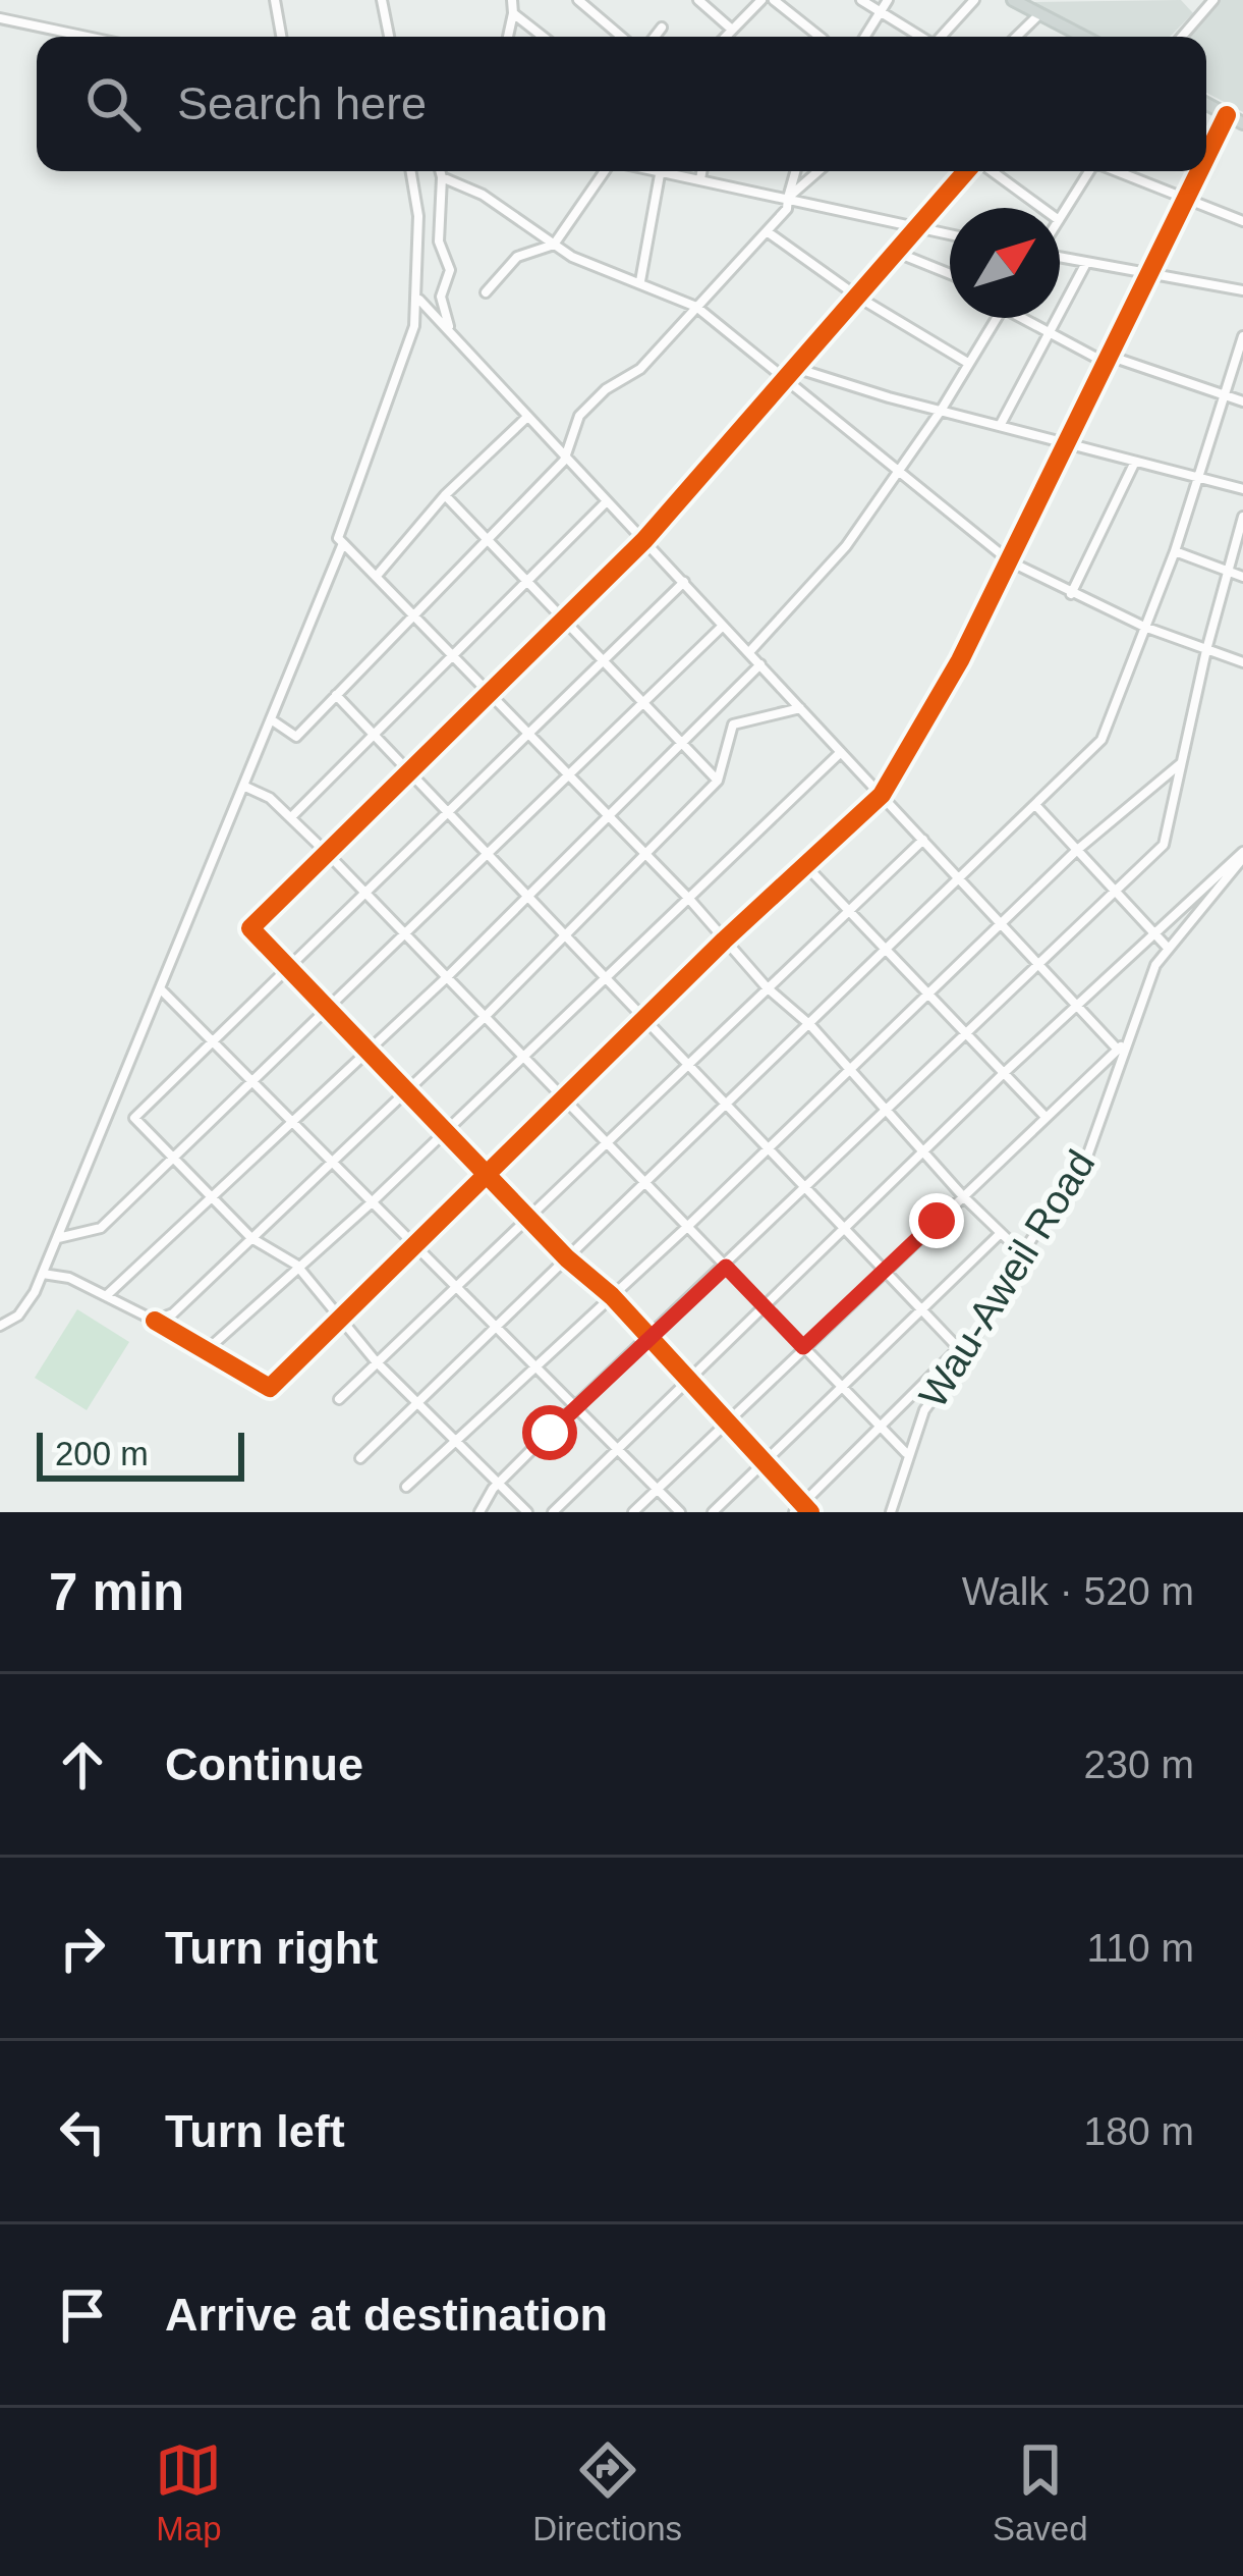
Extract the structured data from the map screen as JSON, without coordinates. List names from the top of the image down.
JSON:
{
  "streets": {
    "street": ["Wau-Aweil Road"]
  },
  "scale_bar": "200 m",
  "north": "top right",
  "page": {
    "search": "Search here",
    "scale": "200 m",
    "heading": ["7 min", "Walk · 520 m"],
    "list": [
      ["Continue", "230 m"],
      ["Turn right", "110 m"],
      ["Turn left", "180 m"],
      "Arrive at destination"
    ],
    "nav": ["Map", "Directions", "Saved"]
  }
}
